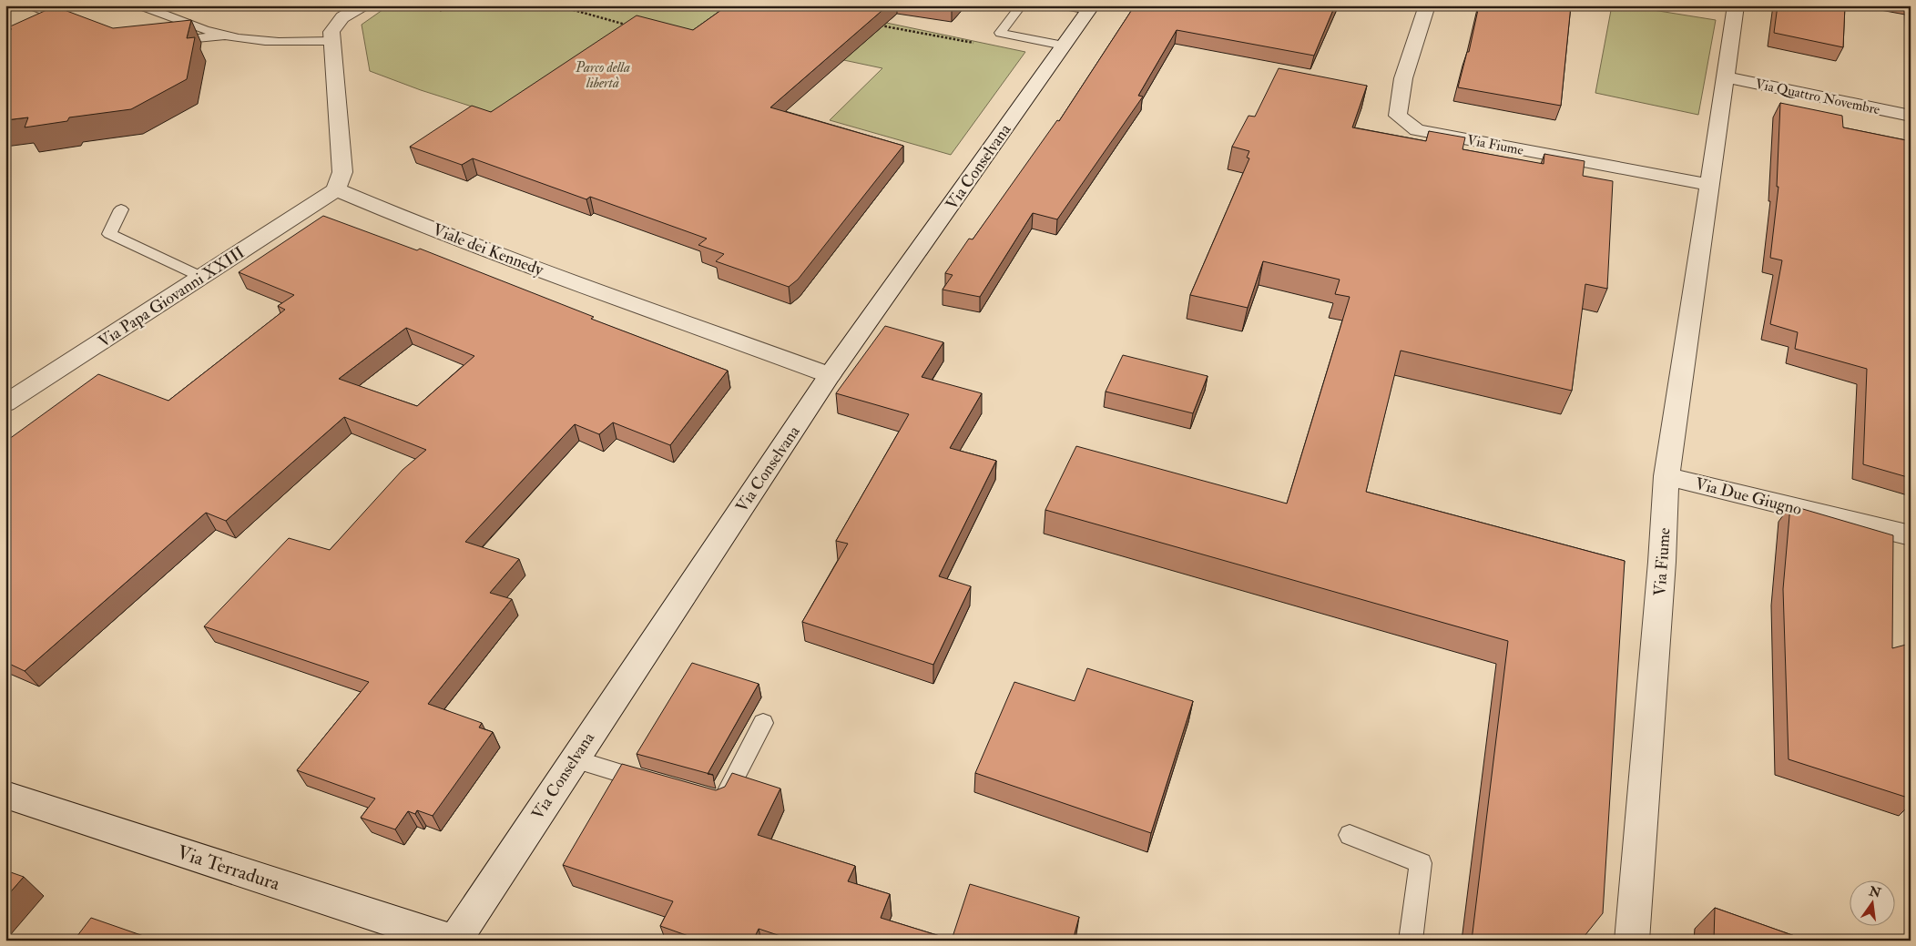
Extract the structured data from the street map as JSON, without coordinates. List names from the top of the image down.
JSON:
{
  "streets": {
    "street": [
      "Via Quattro Novembre",
      "Via Fiume",
      "Via Conselvana",
      "Viale dei Kennedy",
      "Via Papa Giovanni XXIII",
      "Via Due Giugno",
      "Via Terradura"
    ]
  },
  "crossings": [
    ["Via Quattro Novembre", "Via Fiume"],
    ["Via Fiume", "Via Due Giugno"],
    ["Via Conselvana", "Viale dei Kennedy"],
    ["Via Conselvana", "Via Terradura"],
    ["Viale dei Kennedy", "Via Papa Giovanni XXIII"]
  ],
  "parks": ["Parco della libertà"],
  "north": "top"
}
